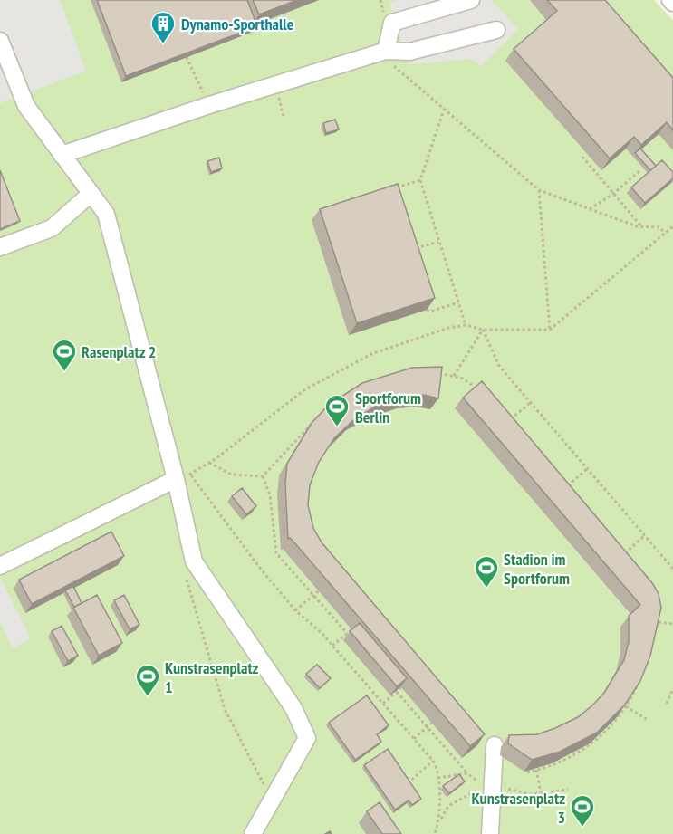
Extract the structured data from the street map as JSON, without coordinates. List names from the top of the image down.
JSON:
{
  "places": {
    "building": ["Dynamo-Sporthalle"],
    "sports": [
      "Rasenplatz 2",
      "Sportforum Berlin",
      "Stadion im Sportforum",
      "Kunstrasenplatz 1",
      "Kunstrasenplatz 3"
    ]
  }
}
